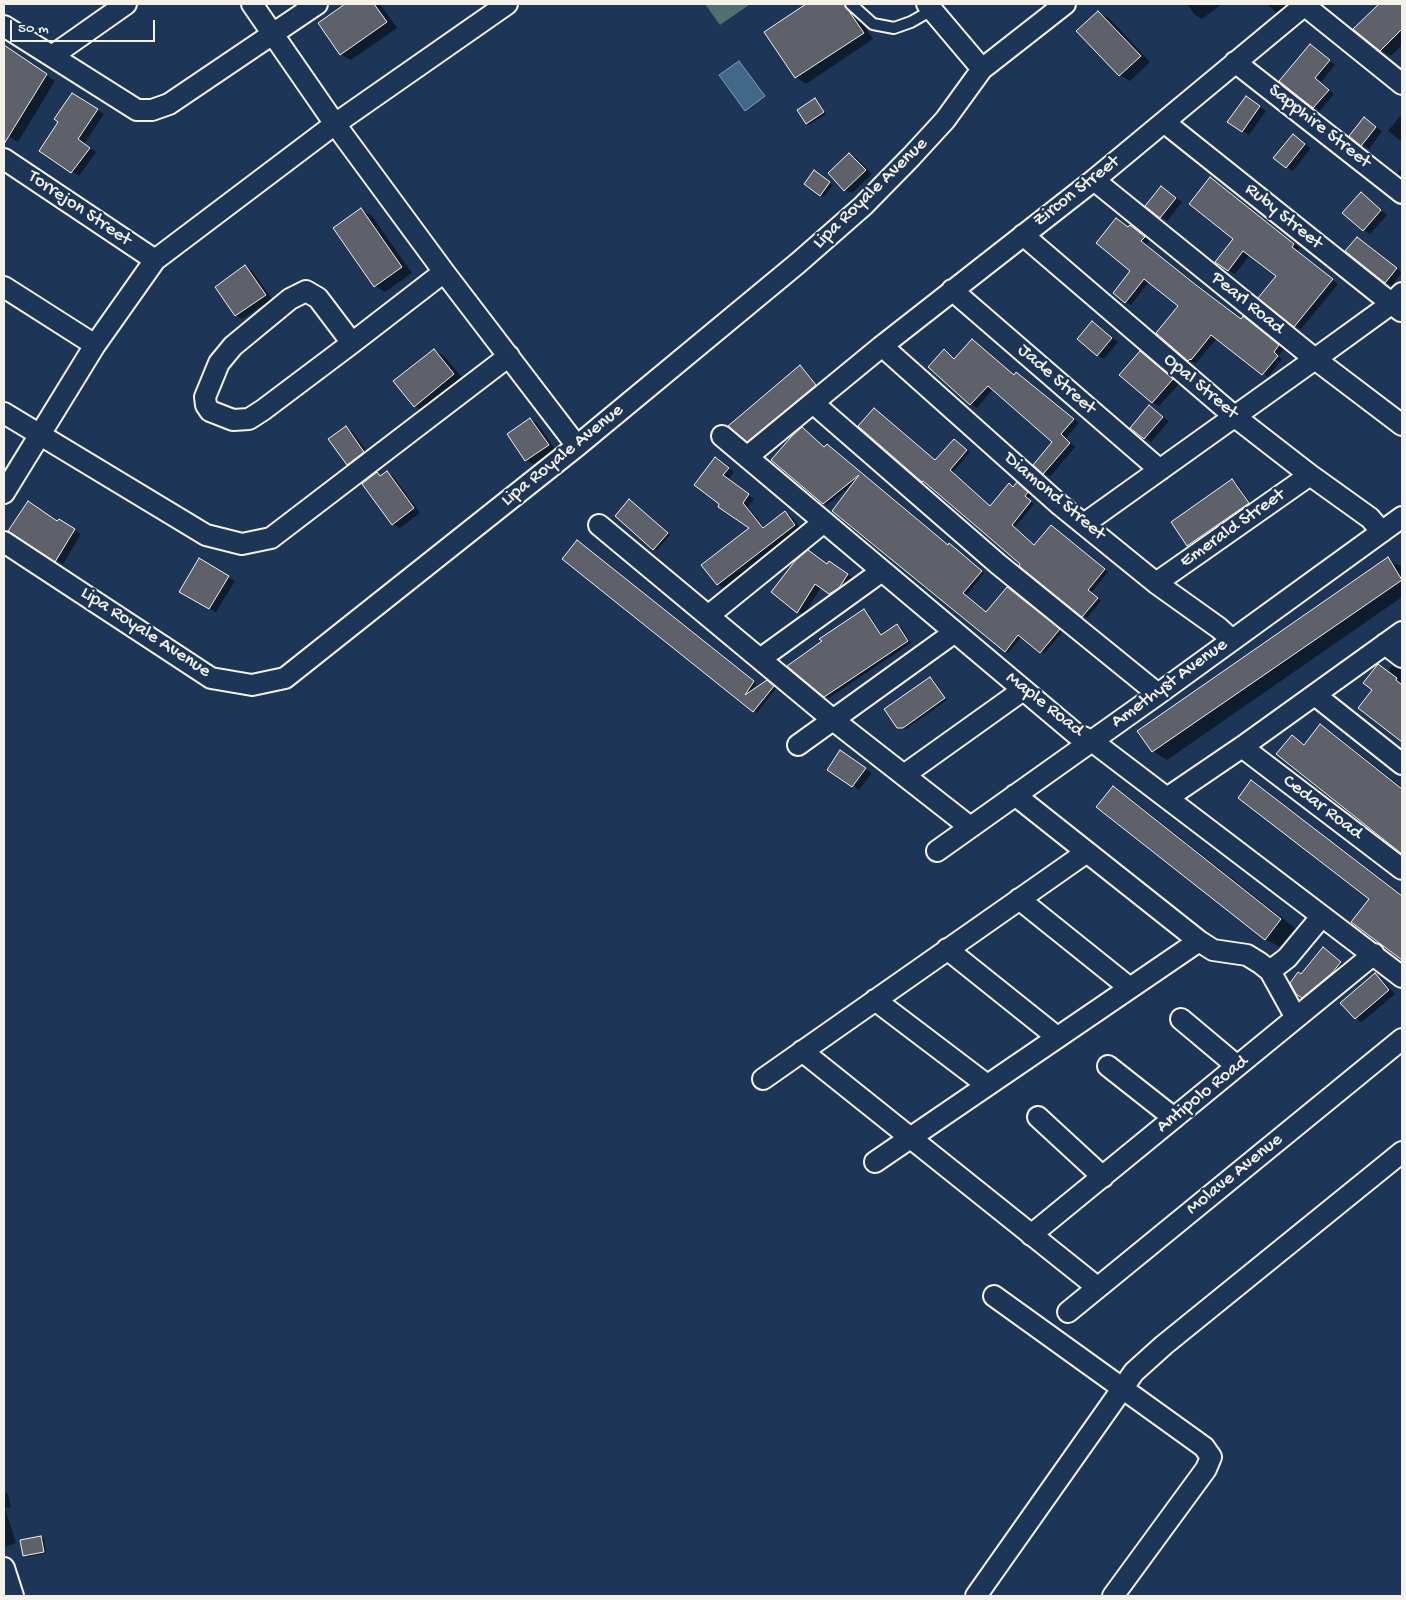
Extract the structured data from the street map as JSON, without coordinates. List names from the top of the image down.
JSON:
{
  "streets": {
    "street": [
      "Sapphire Street",
      "Zircon Street",
      "Lipa Royale Avenue",
      "Torrejon Street",
      "Ruby Street",
      "Pearl Road",
      "Jade Street",
      "Opal Street",
      "Diamond Street",
      "Emerald Street",
      "Amethyst Avenue",
      "Maple Road",
      "Cedar Road",
      "Antipolo Road",
      "Molave Avenue"
    ]
  },
  "crossings": [
    ["Sapphire Street", "Zircon Street"],
    ["Zircon Street", "Ruby Street"],
    ["Zircon Street", "Pearl Road"],
    ["Zircon Street", "Jade Street"],
    ["Zircon Street", "Opal Street"],
    ["Zircon Street", "Diamond Street"],
    ["Zircon Street", "Maple Road"],
    ["Opal Street", "Emerald Street"],
    ["Opal Street", "Amethyst Avenue"],
    ["Diamond Street", "Emerald Street"],
    ["Diamond Street", "Amethyst Avenue"],
    ["Amethyst Avenue", "Maple Road"],
    ["Maple Road", "Antipolo Road"]
  ],
  "scale_bar": "50 m"
}
